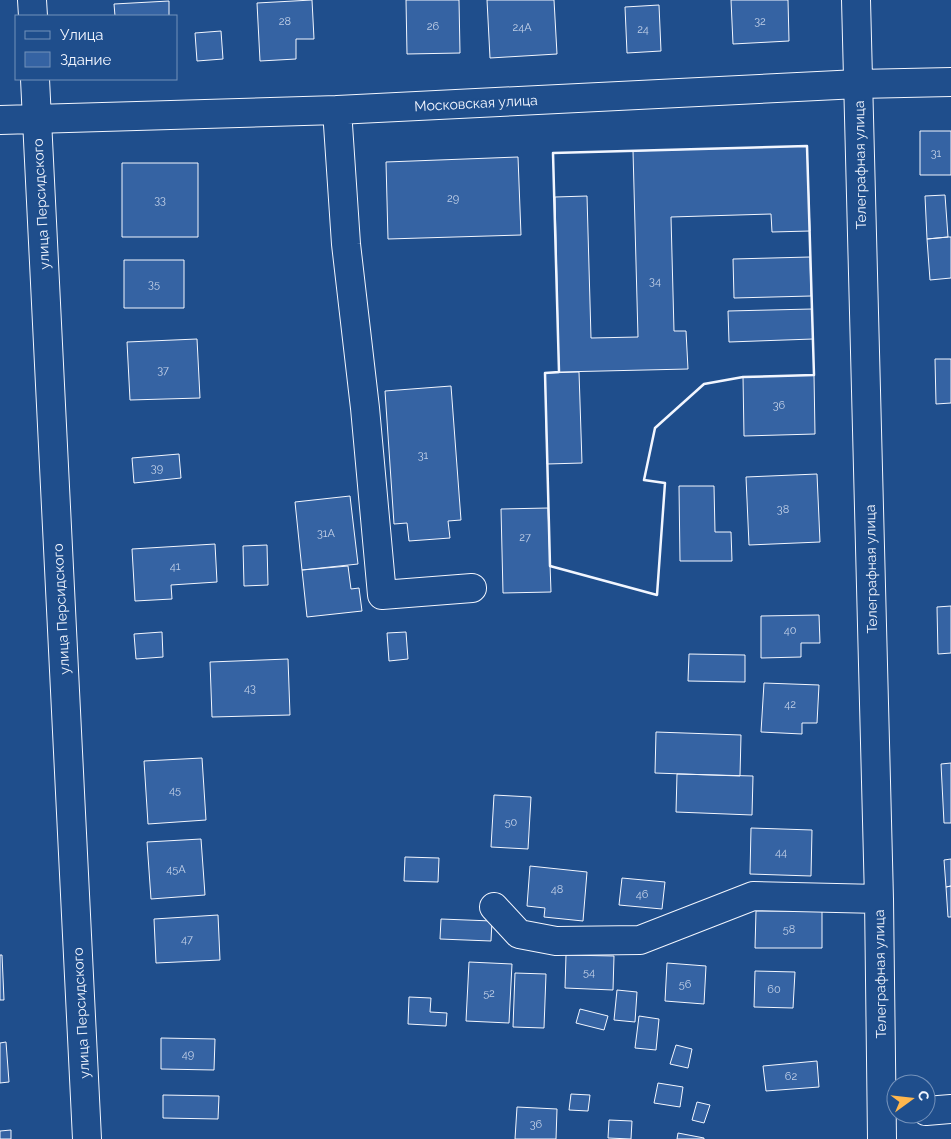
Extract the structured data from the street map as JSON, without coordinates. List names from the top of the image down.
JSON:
{
  "streets": {
    "street": ["Московская улица", "Телеграфная улица", "улица Персидского"]
  },
  "crossings": [
    ["Московская улица", "Телеграфная улица"],
    ["Московская улица", "улица Персидского"]
  ],
  "house_numbers": [
    "28",
    "32",
    "26",
    "24А",
    "24",
    "31",
    "29",
    "33",
    "34",
    "35",
    "37",
    "36",
    "31",
    "39",
    "38",
    "31А",
    "27",
    "41",
    "40",
    "43",
    "42",
    "45",
    "50",
    "44",
    "45А",
    "48",
    "46",
    "58",
    "47",
    "54",
    "56",
    "60",
    "52",
    "49",
    "62",
    "36"
  ],
  "legend": ["Улица", "Здание"],
  "north": "right"
}
